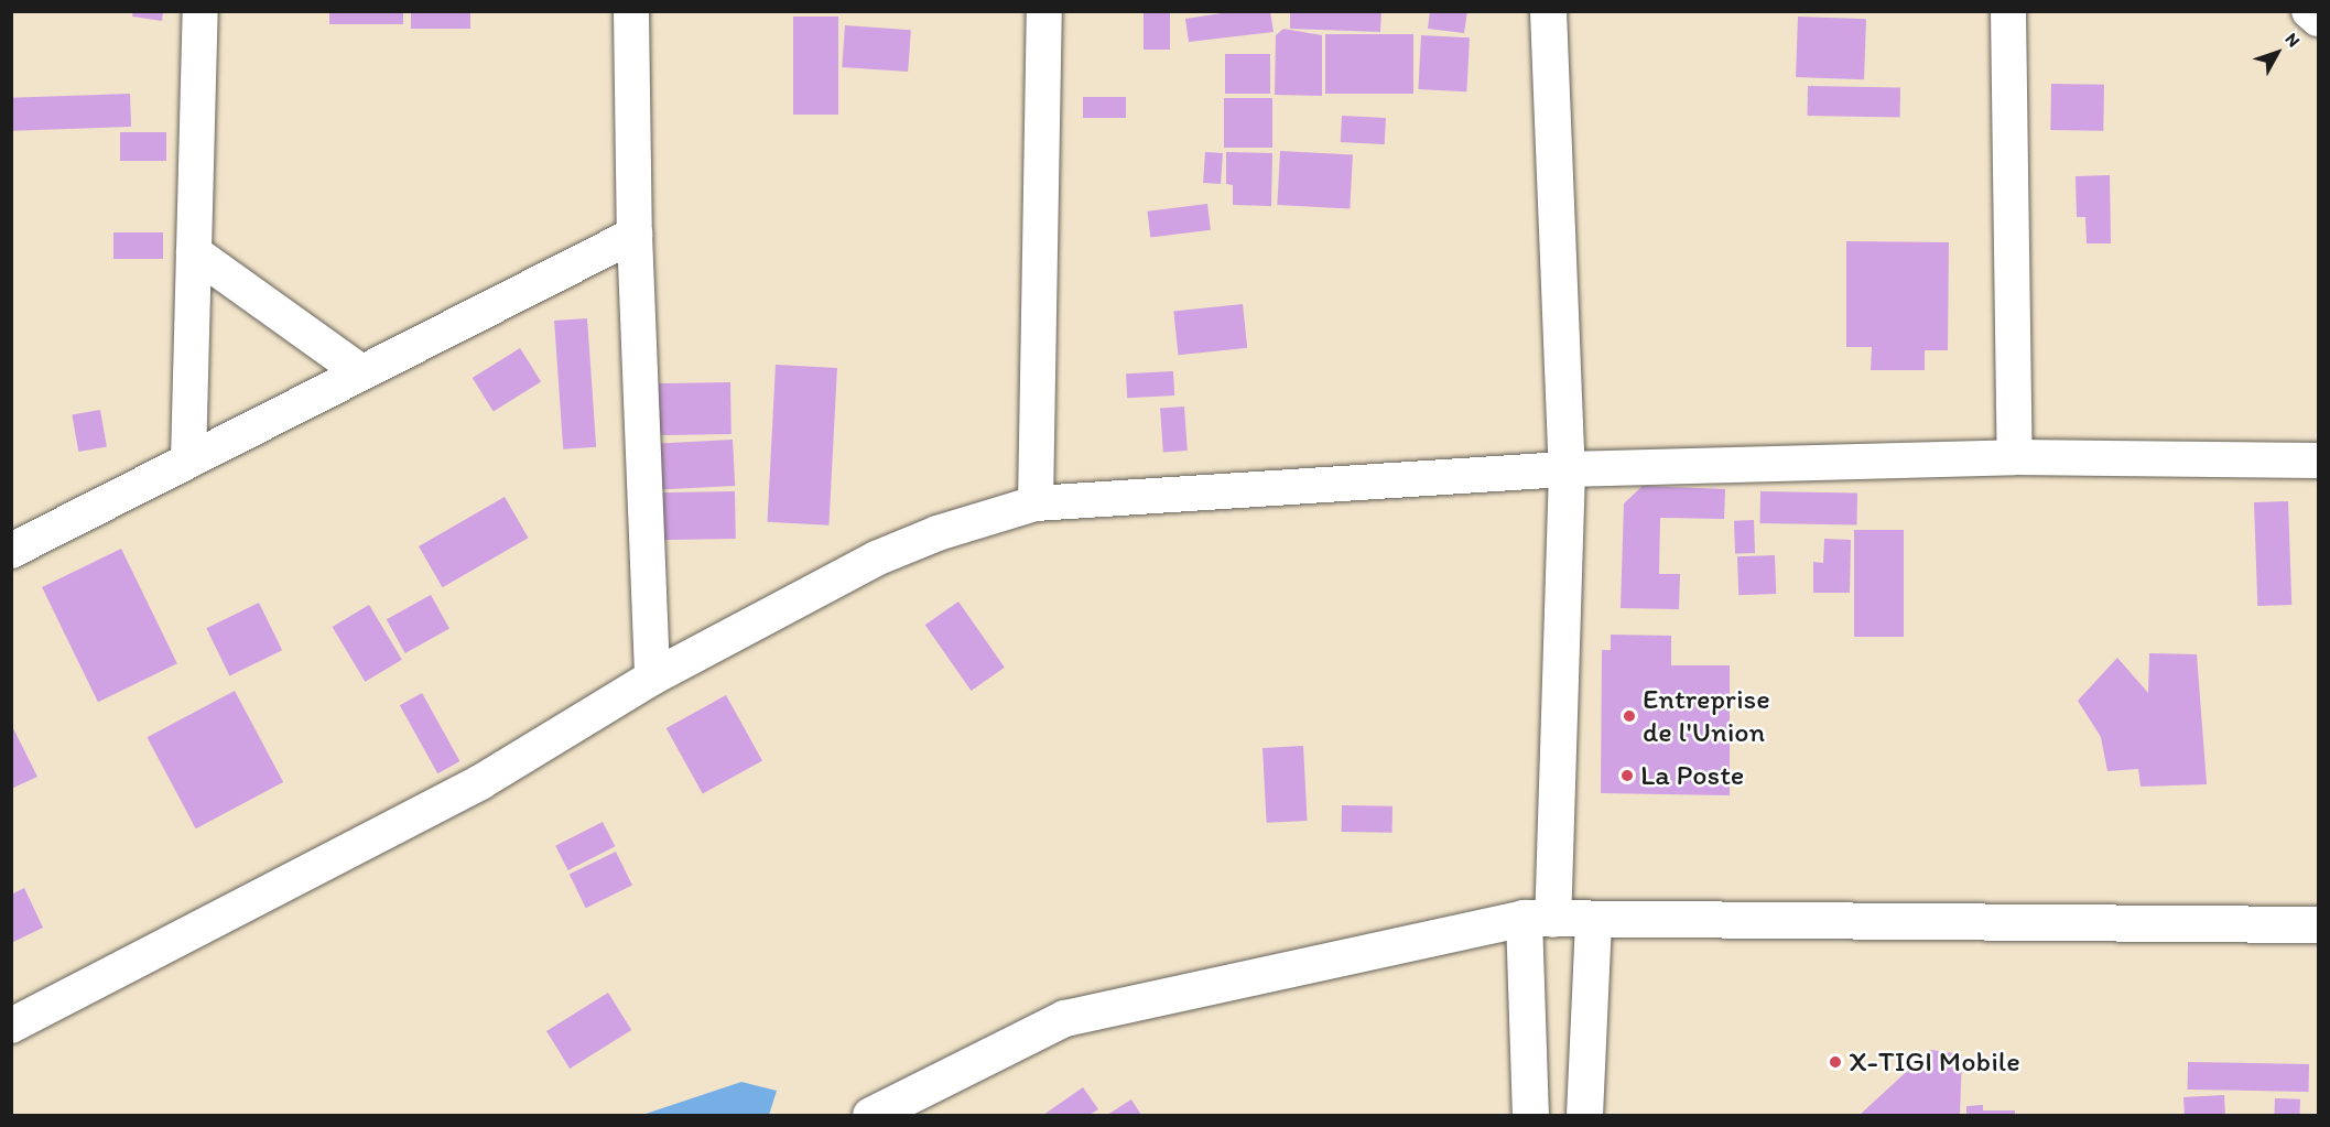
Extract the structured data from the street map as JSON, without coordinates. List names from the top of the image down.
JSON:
{
  "places": ["Entreprise de l'Union", "La Poste", "X-TIGI Mobile"],
  "north": "top right"
}
